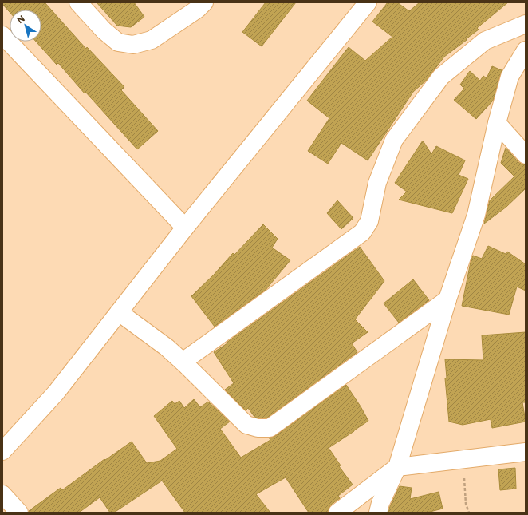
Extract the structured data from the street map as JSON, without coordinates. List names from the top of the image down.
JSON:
{
  "north": "top left"
}
